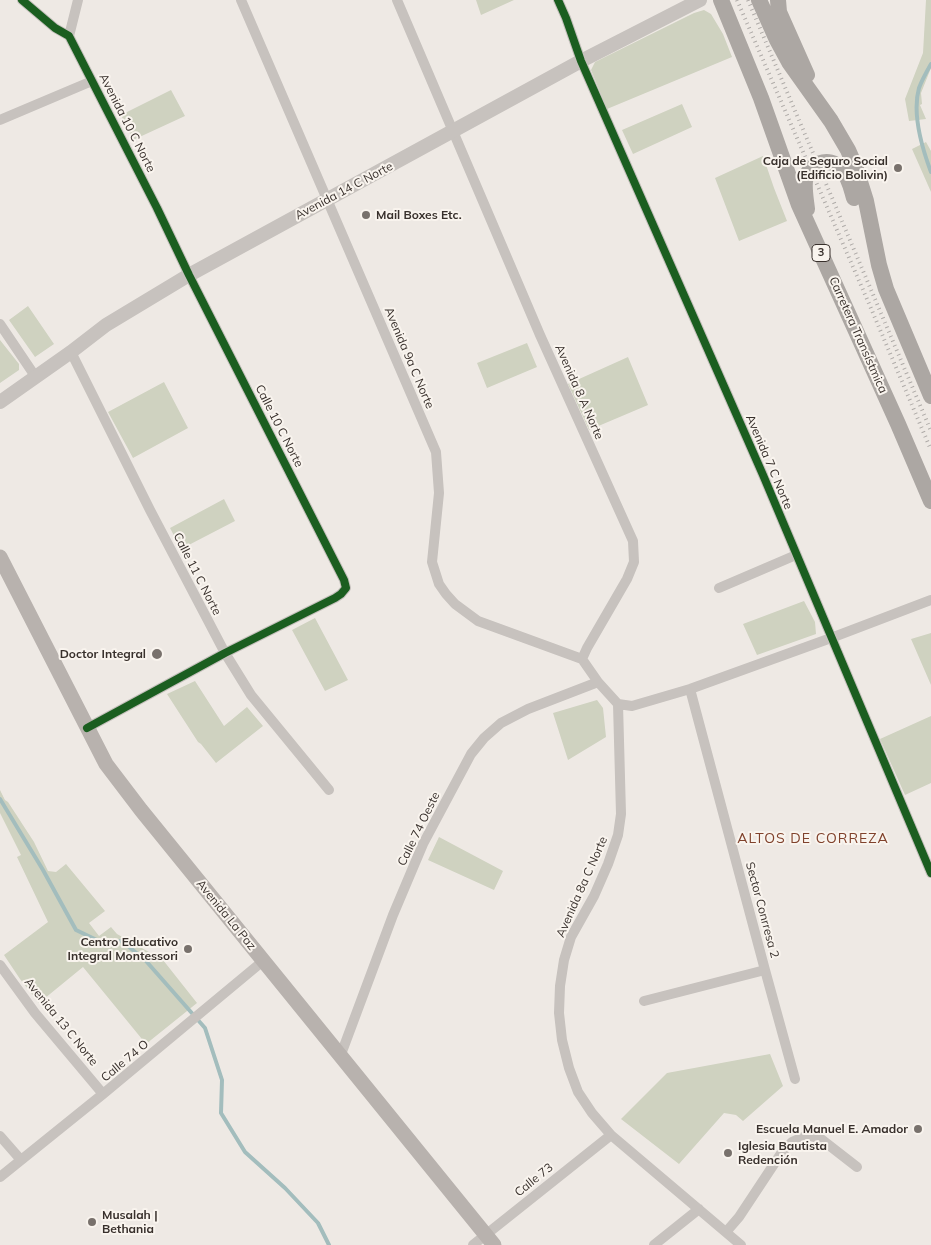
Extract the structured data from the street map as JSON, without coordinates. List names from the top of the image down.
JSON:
{
  "streets": {
    "main road": ["3", "Carretera Transístmica", "Avenida La Paz"],
    "street": [
      "Avenida 10 C Norte",
      "Avenida 14 C Norte",
      "Avenida 9a C Norte",
      "Avenida 8 A Norte",
      "Calle 10 C Norte",
      "Avenida 7 C Norte",
      "Calle 11 C Norte",
      "Calle 74 Oeste",
      "Avenida 8a C Norte",
      "Sector Conrresa 2",
      "Avenida 13 C Norte",
      "Calle 74 O",
      "Calle 73"
    ]
  },
  "crossings": [
    ["Avenida 10 C Norte", "Avenida 14 C Norte"],
    ["Avenida 10 C Norte", "Calle 10 C Norte"],
    ["Avenida 14 C Norte", "Avenida 9a C Norte"],
    ["Avenida 14 C Norte", "Avenida 8 A Norte"],
    ["Avenida 14 C Norte", "Calle 10 C Norte"],
    ["Avenida 14 C Norte", "Avenida 7 C Norte"],
    ["Avenida 14 C Norte", "Calle 11 C Norte"],
    ["Avenida 9a C Norte", "Avenida 8 A Norte"],
    ["Calle 10 C Norte", "Calle 11 C Norte"],
    ["Calle 74 Oeste", "Avenida La Paz"],
    ["Avenida 8a C Norte", "Calle 73"],
    ["Avenida La Paz", "Calle 74 O"],
    ["Avenida La Paz", "Calle 73"],
    ["Avenida 13 C Norte", "Calle 74 O"]
  ],
  "districts": ["ALTOS DE CORREZA"],
  "places": [
    "Caja de Seguro Social (Edificio Bolivin)",
    "Mail Boxes Etc.",
    "Doctor Integral",
    "Centro Educativo Integral Montessori",
    "Escuela Manuel E. Amador",
    "Iglesia Bautista Redención",
    "Musalah | Bethania"
  ]
}
